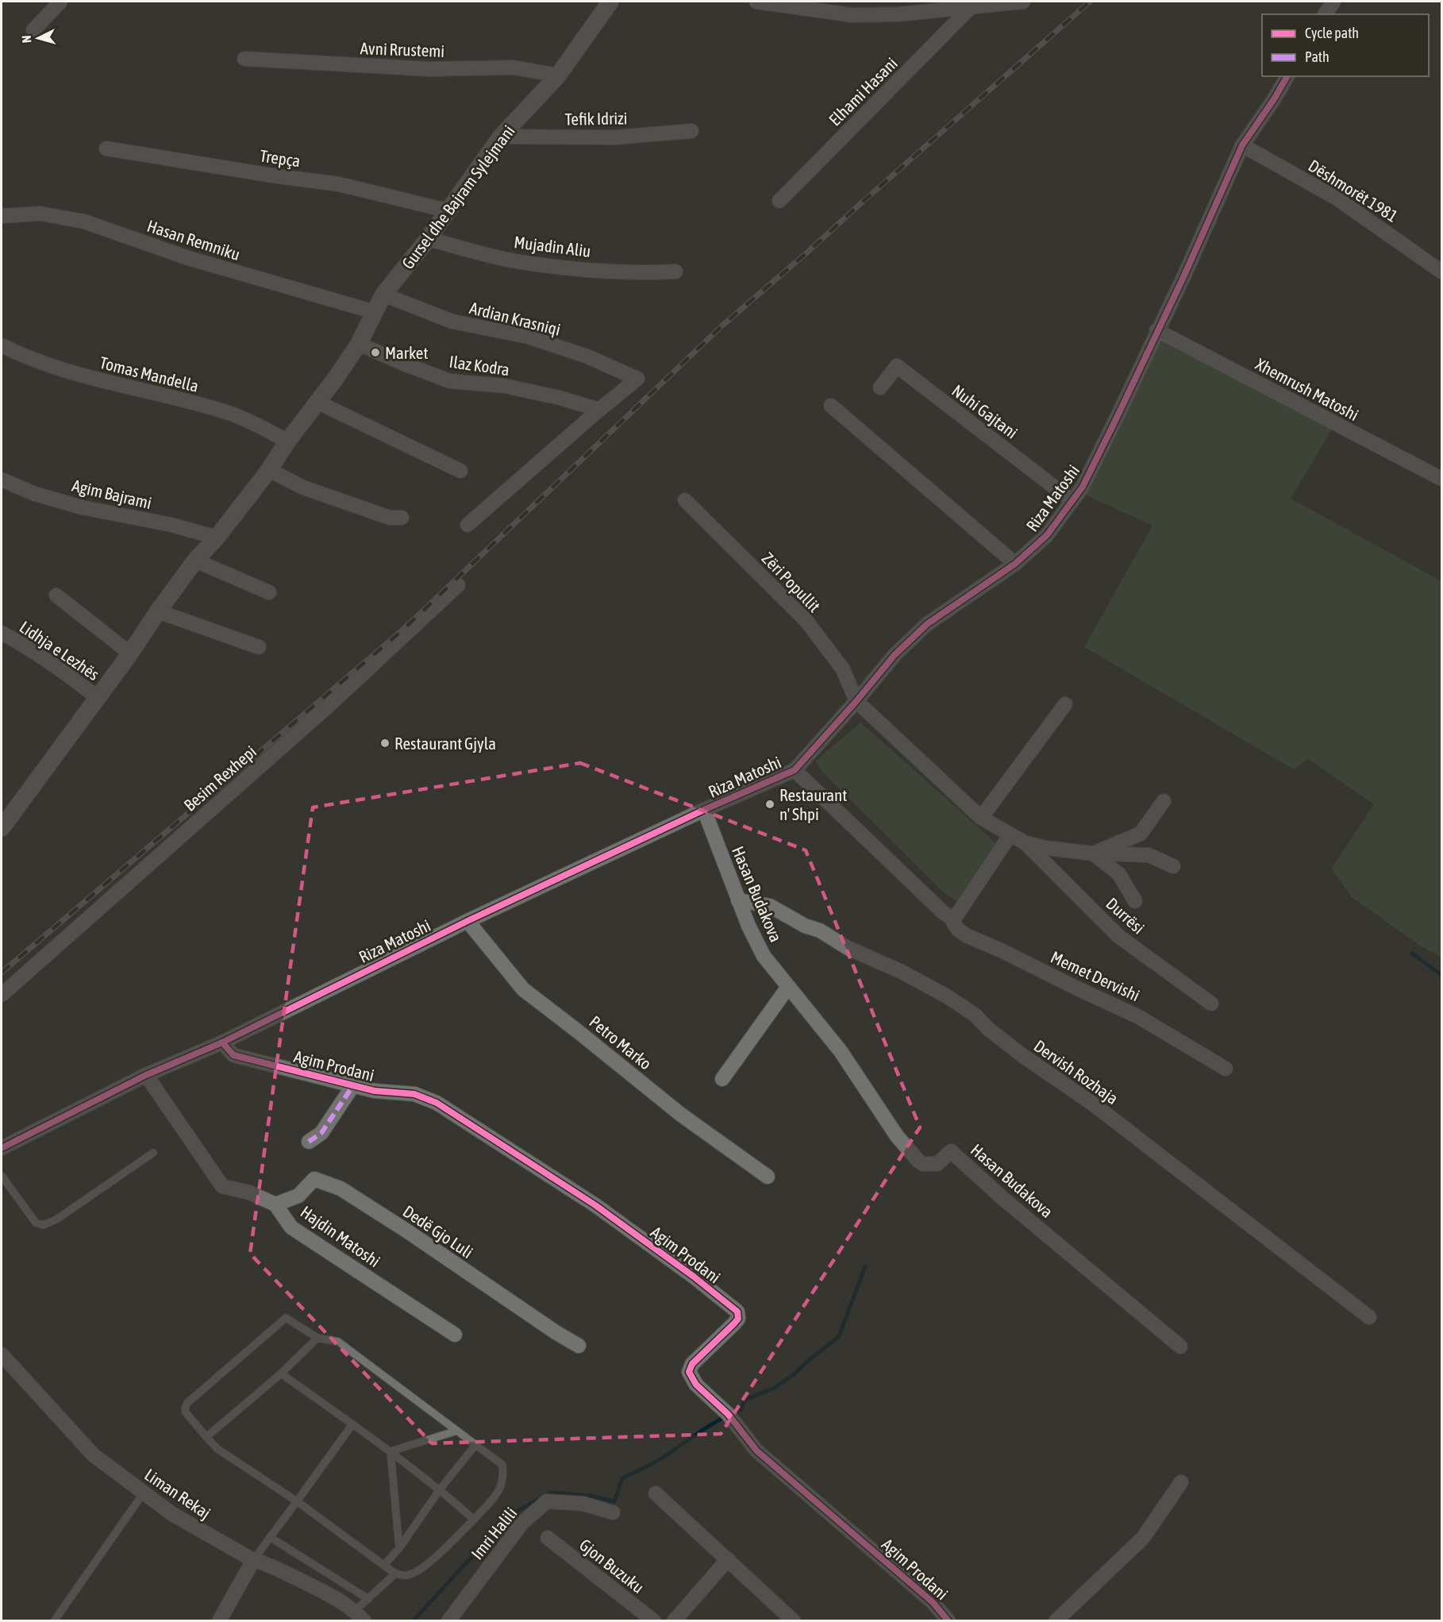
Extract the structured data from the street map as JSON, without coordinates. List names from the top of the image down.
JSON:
{
  "streets": {
    "street": [
      "Avni Rrustemi",
      "Elhami Hasani",
      "Tefik Idrizi",
      "Trepça",
      "Dëshmorët 1981",
      "Gursel dhe Bajram Sylejmani",
      "Hasan Remniku",
      "Mujadin Aliu",
      "Ardian Krasniqi",
      "Ilaz Kodra",
      "Tomas Mandella",
      "Xhemrush Matoshi",
      "Nuhi Gajtani",
      "Agim Bajrami",
      "Riza Matoshi",
      "Zëri Popullit",
      "Lidhja e Lezhës",
      "Besim Rexhepi",
      "Hasan Budakova",
      "Durrësi",
      "Memet Dervishi",
      "Petro Marko",
      "Agim Prodani",
      "Dervish Rozhaja",
      "Dedë Gjo Luli",
      "Hajdin Matoshi",
      "Liman Rekaj",
      "Imri Halili",
      "Gjon Buzuku"
    ]
  },
  "crossings": [
    ["Avni Rrustemi", "Gursel dhe Bajram Sylejmani"],
    ["Tefik Idrizi", "Gursel dhe Bajram Sylejmani"],
    ["Trepça", "Gursel dhe Bajram Sylejmani"],
    ["Dëshmorët 1981", "Riza Matoshi"],
    ["Gursel dhe Bajram Sylejmani", "Hasan Remniku"],
    ["Gursel dhe Bajram Sylejmani", "Mujadin Aliu"],
    ["Gursel dhe Bajram Sylejmani", "Ardian Krasniqi"],
    ["Gursel dhe Bajram Sylejmani", "Ilaz Kodra"],
    ["Gursel dhe Bajram Sylejmani", "Tomas Mandella"],
    ["Gursel dhe Bajram Sylejmani", "Agim Bajrami"],
    ["Gursel dhe Bajram Sylejmani", "Lidhja e Lezhës"],
    ["Ardian Krasniqi", "Ilaz Kodra"],
    ["Xhemrush Matoshi", "Riza Matoshi"],
    ["Nuhi Gajtani", "Riza Matoshi"],
    ["Riza Matoshi", "Zëri Popullit"],
    ["Riza Matoshi", "Hasan Budakova"],
    ["Riza Matoshi", "Durrësi"],
    ["Riza Matoshi", "Memet Dervishi"],
    ["Riza Matoshi", "Petro Marko"],
    ["Riza Matoshi", "Agim Prodani"],
    ["Zëri Popullit", "Durrësi"],
    ["Hasan Budakova", "Dervish Rozhaja"],
    ["Dedë Gjo Luli", "Hajdin Matoshi"]
  ],
  "places": ["Market", "Restaurant Gjyla", "Restaurant n' Shpi"],
  "legend": ["Cycle path", "Path"],
  "north": "left"
}
